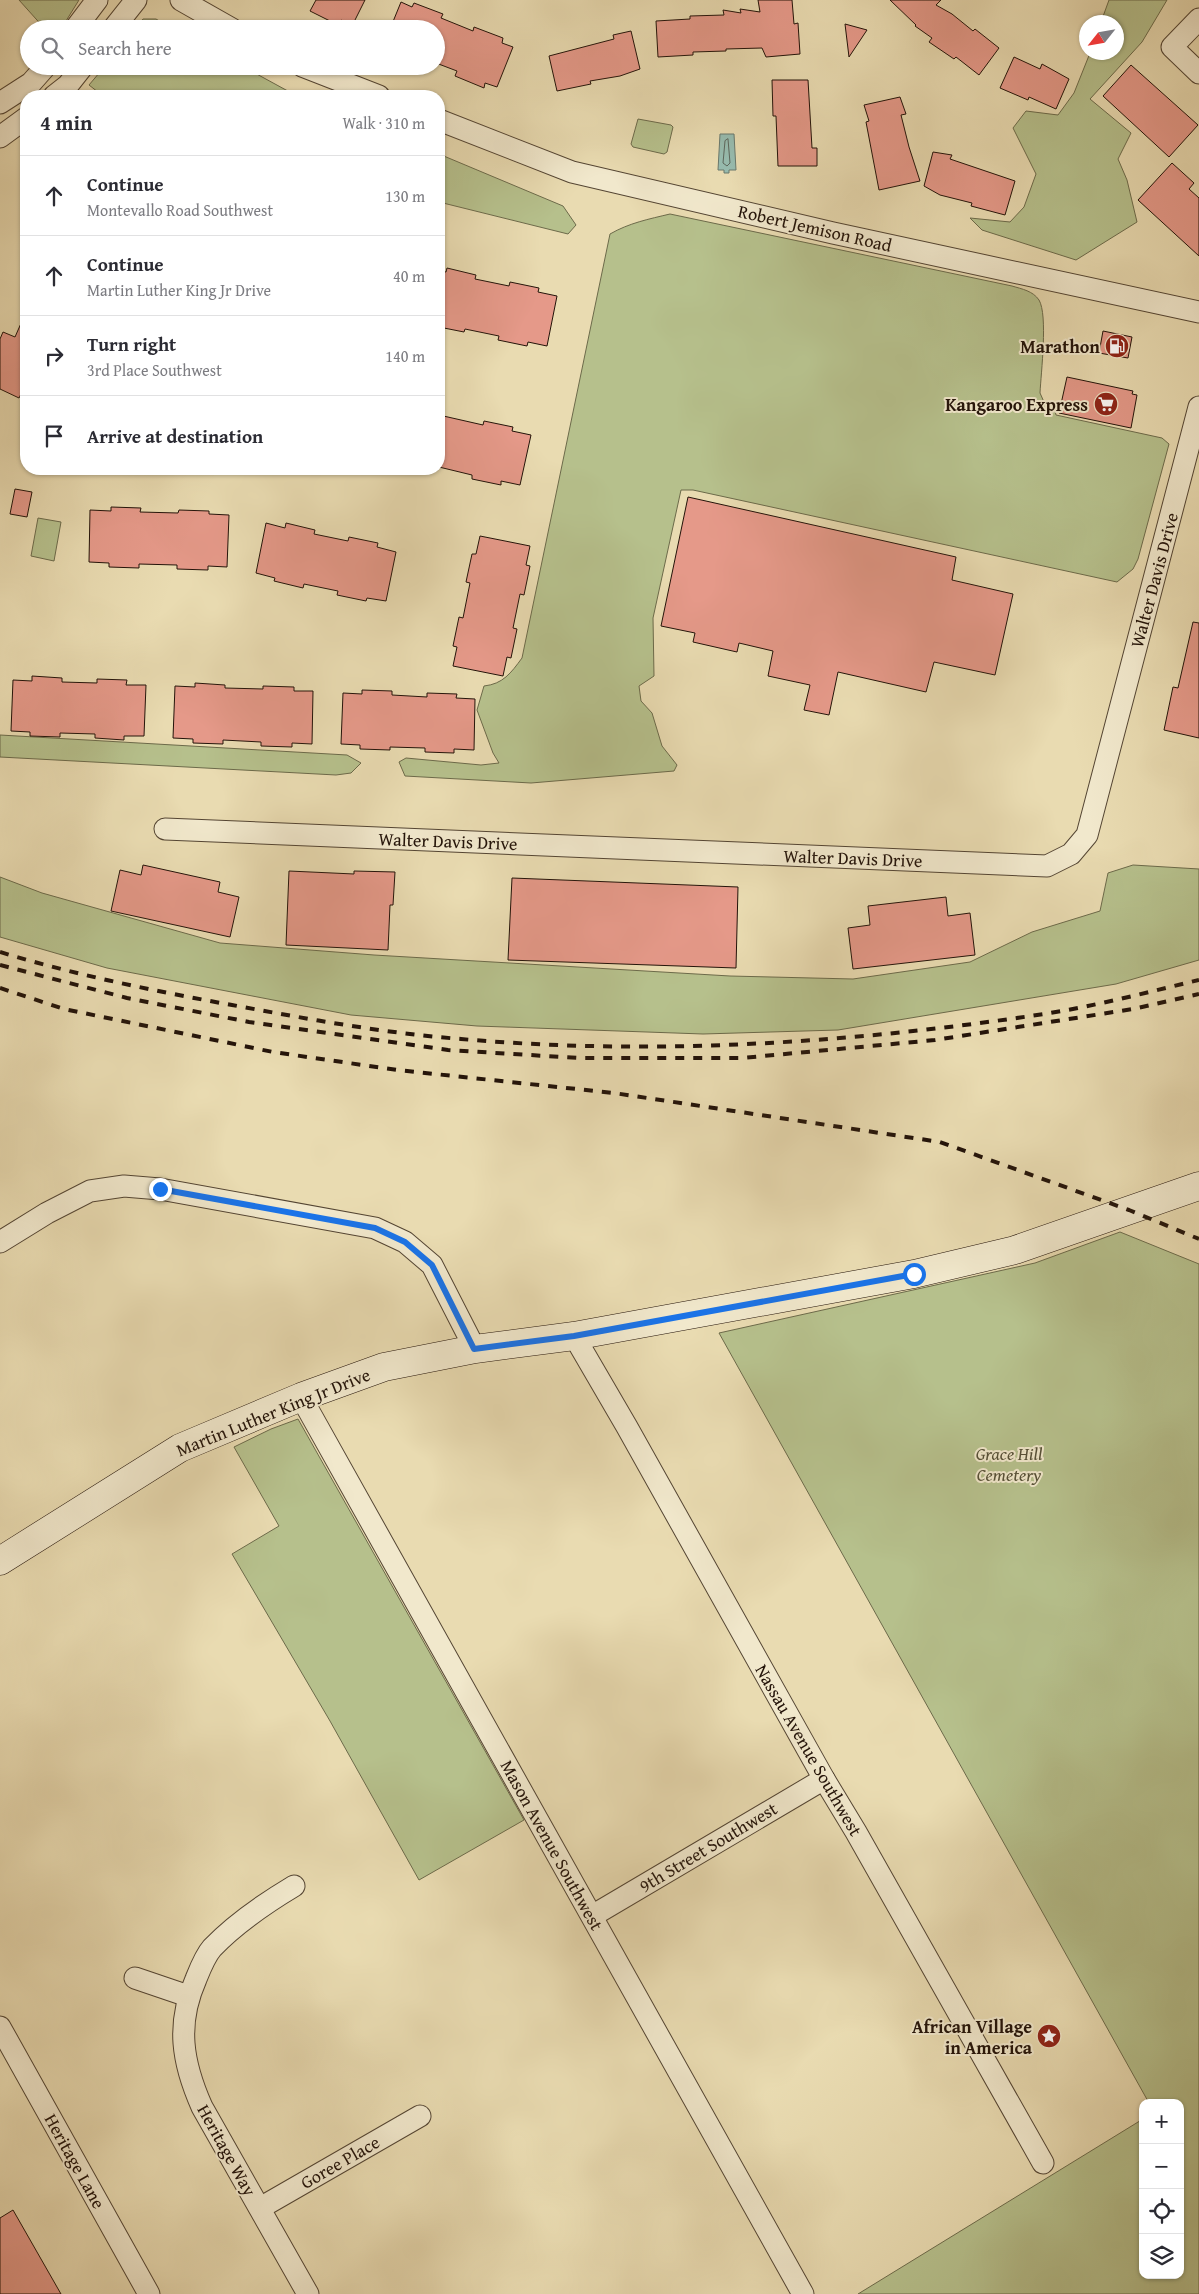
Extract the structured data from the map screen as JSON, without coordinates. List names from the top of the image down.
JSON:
{
  "streets": {
    "main road": ["Martin Luther King Jr Drive"],
    "street": [
      "Robert Jemison Road",
      "Walter Davis Drive",
      "Nassau Avenue Southwest",
      "Mason Avenue Southwest",
      "9th Street Southwest",
      "Heritage Way",
      "Heritage Lane",
      "Goree Place"
    ]
  },
  "crossings": [
    ["Martin Luther King Jr Drive", "Nassau Avenue Southwest"],
    ["Martin Luther King Jr Drive", "Mason Avenue Southwest"],
    ["Nassau Avenue Southwest", "9th Street Southwest"],
    ["Mason Avenue Southwest", "9th Street Southwest"],
    ["Heritage Way", "Goree Place"]
  ],
  "parks": ["Grace Hill Cemetery"],
  "places": {
    "fuel station": ["Marathon"],
    "supermarket": ["Kangaroo Express"],
    "place": ["African Village in America"]
  },
  "north": "bottom left",
  "page": {
    "search": "Search here",
    "heading": ["4 min", "Walk · 310 m"],
    "list": [
      ["Continue", "Montevallo Road Southwest", "130 m"],
      ["Continue", "Martin Luther King Jr Drive", "40 m"],
      ["Turn right", "3rd Place Southwest", "140 m"],
      "Arrive at destination"
    ],
    "map_buttons": ["+", "−"]
  }
}
